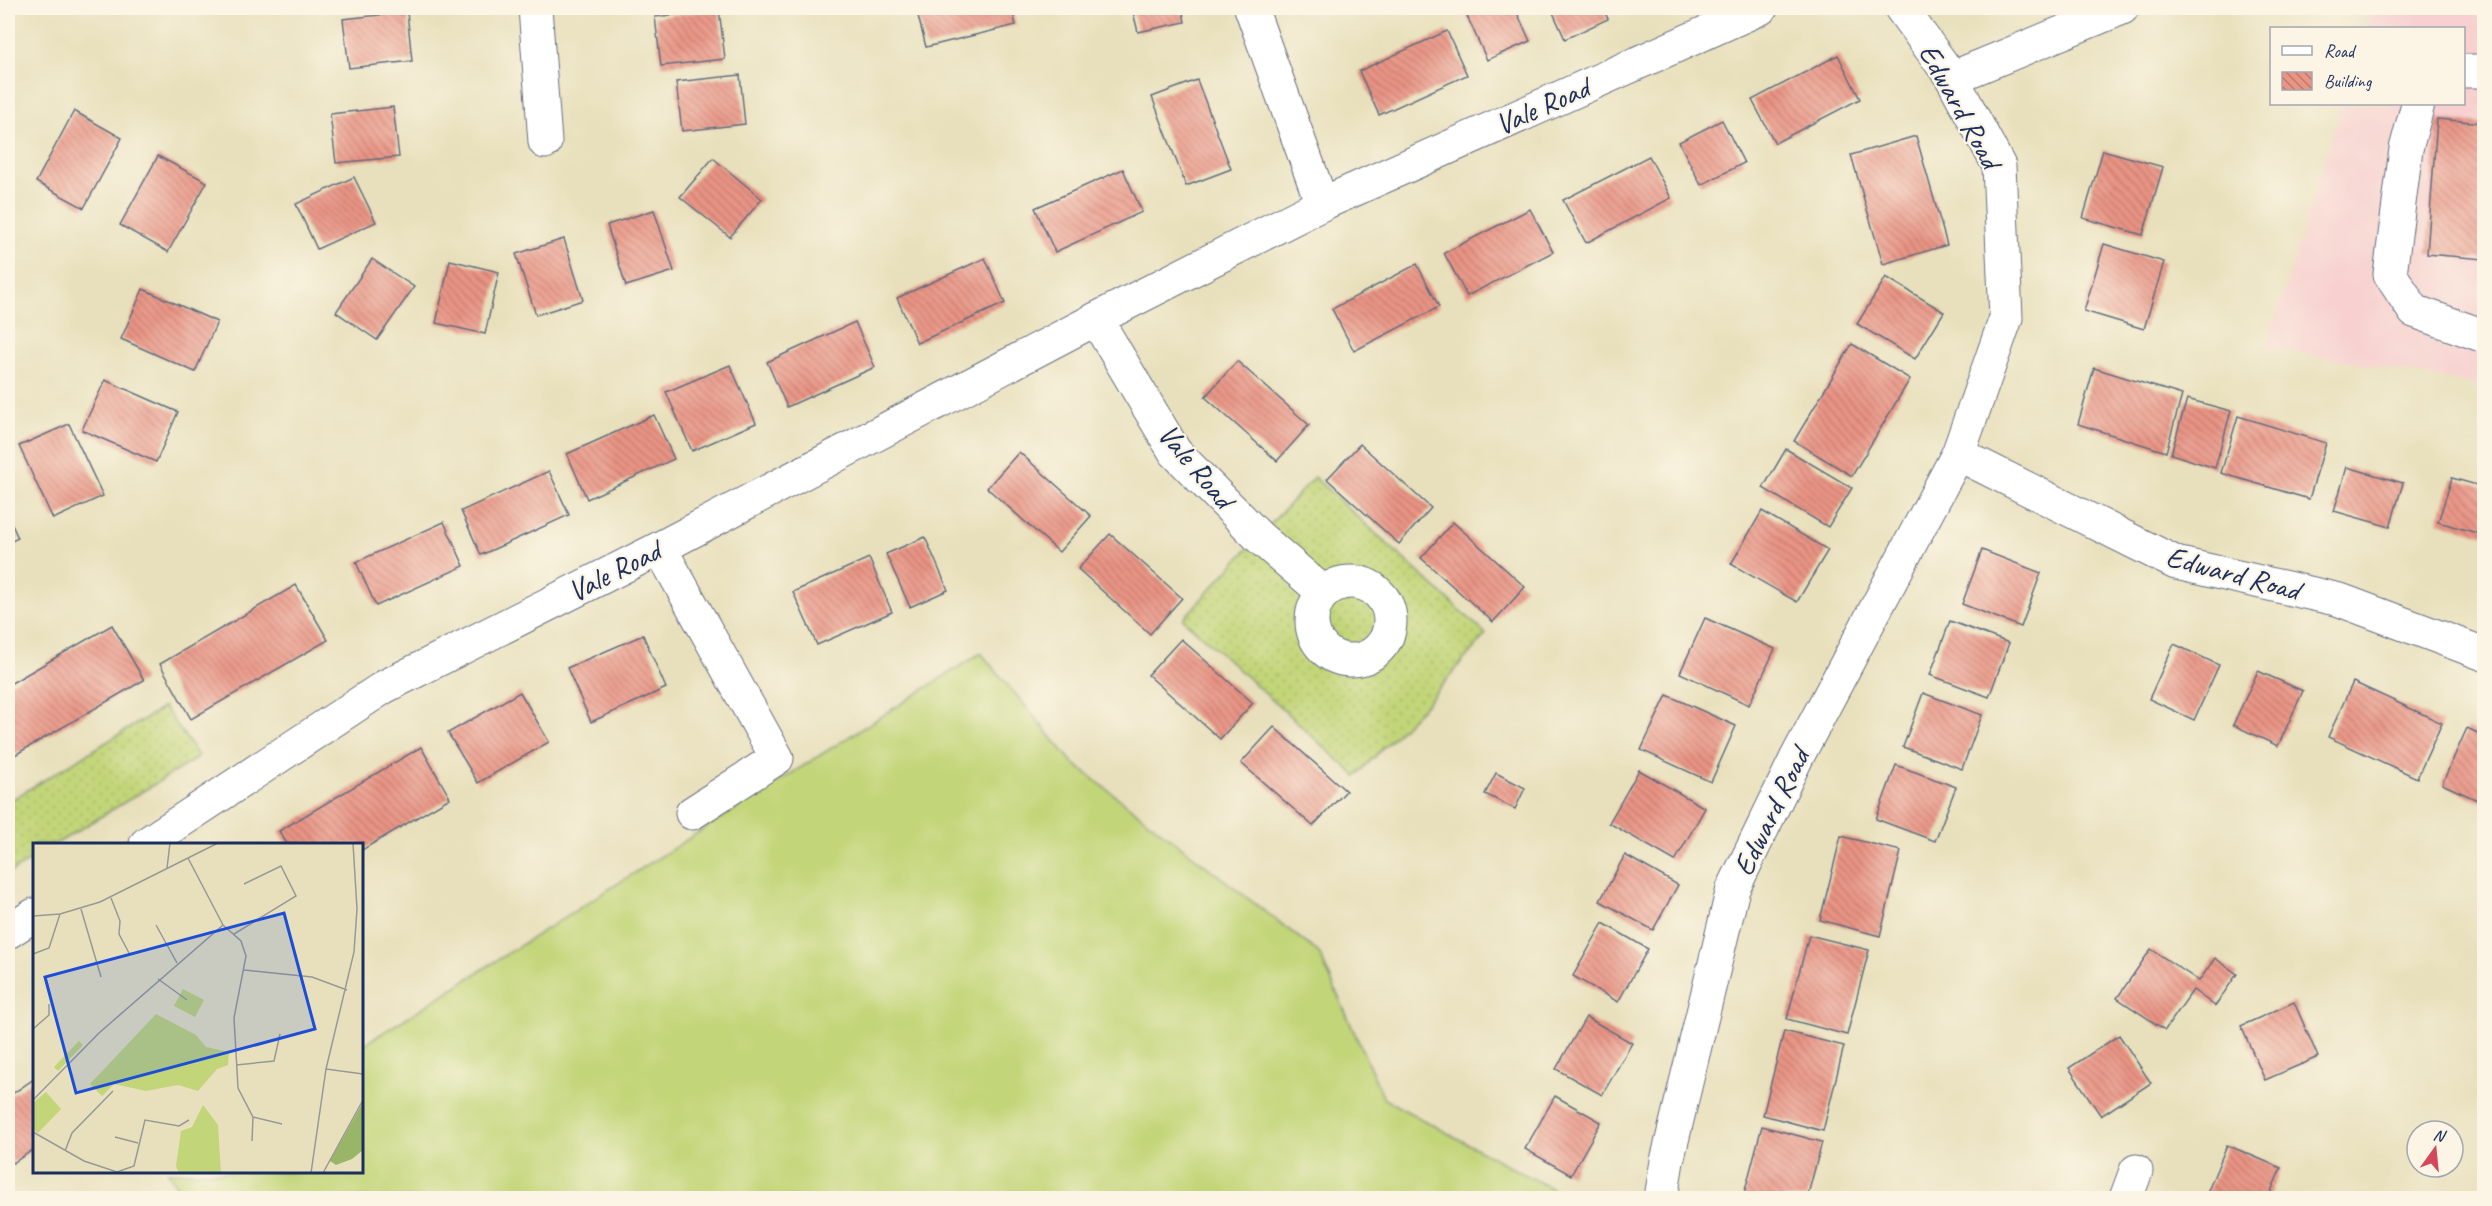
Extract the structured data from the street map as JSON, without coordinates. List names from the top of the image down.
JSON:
{
  "streets": {
    "street": ["Vale Road", "Edward Road"]
  },
  "legend": ["Road", "Building"],
  "north": "top"
}
